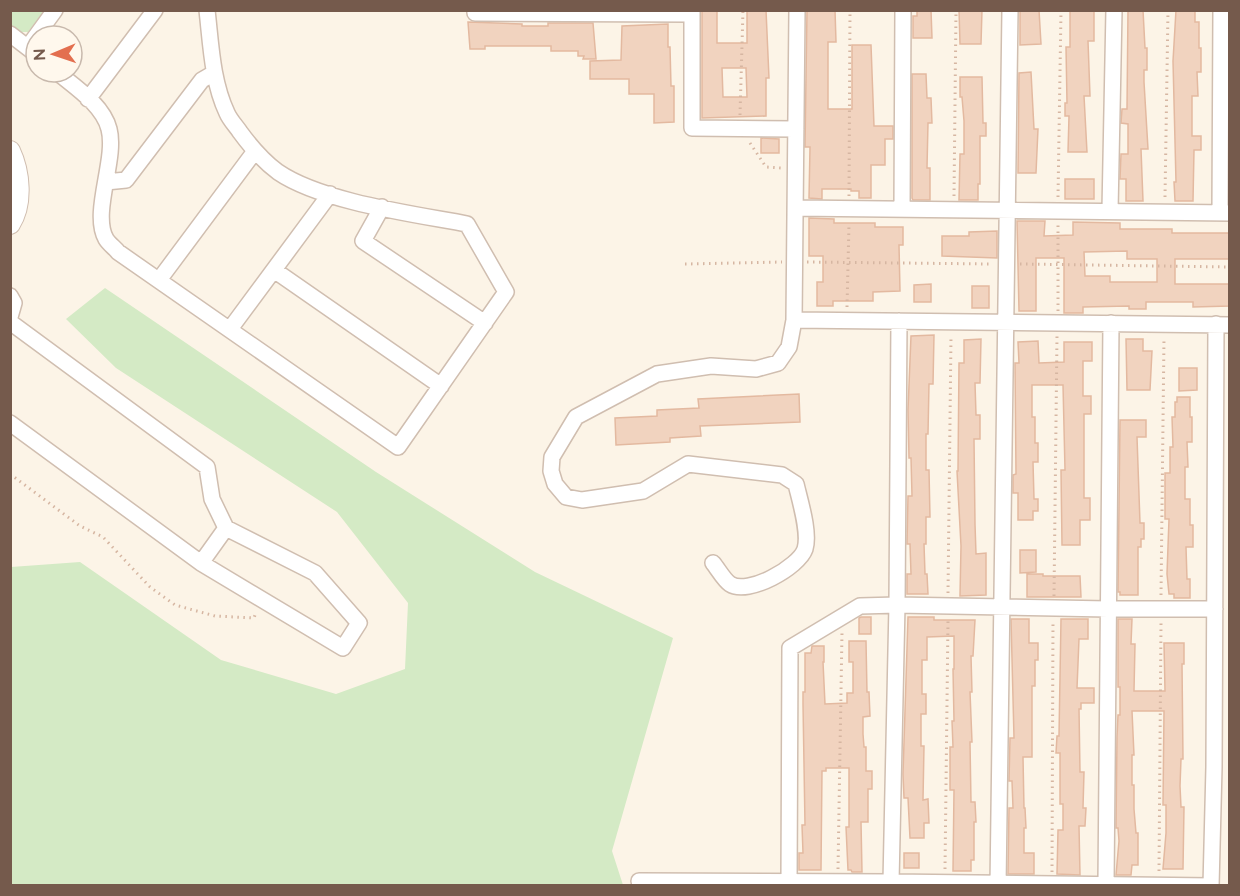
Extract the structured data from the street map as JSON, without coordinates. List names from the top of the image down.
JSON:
{
  "north": "left"
}
